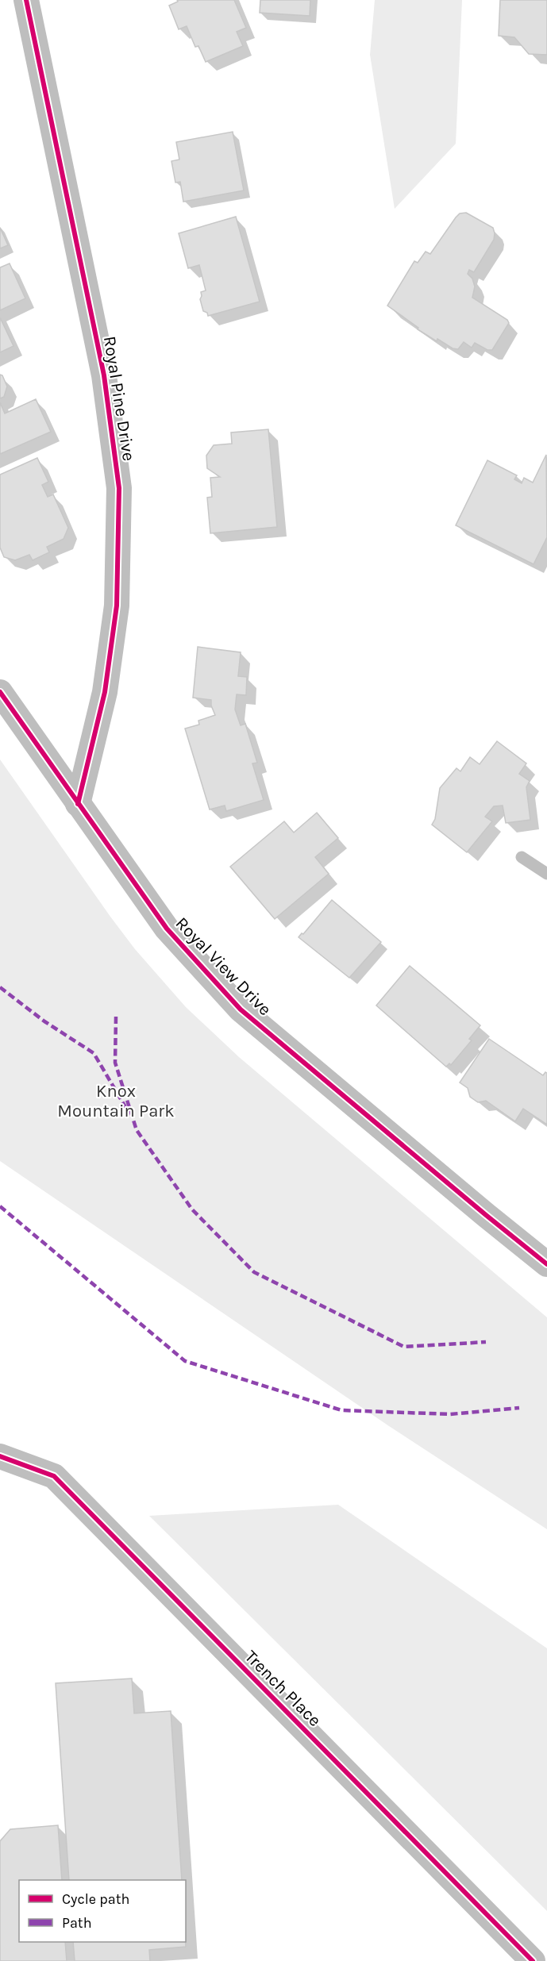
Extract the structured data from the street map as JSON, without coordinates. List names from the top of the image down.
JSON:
{
  "streets": {
    "street": ["Royal Pine Drive", "Royal View Drive", "Trench Place"]
  },
  "crossings": [
    ["Royal Pine Drive", "Royal View Drive"]
  ],
  "parks": ["Knox Mountain Park"],
  "legend": ["Cycle path", "Path"]
}
